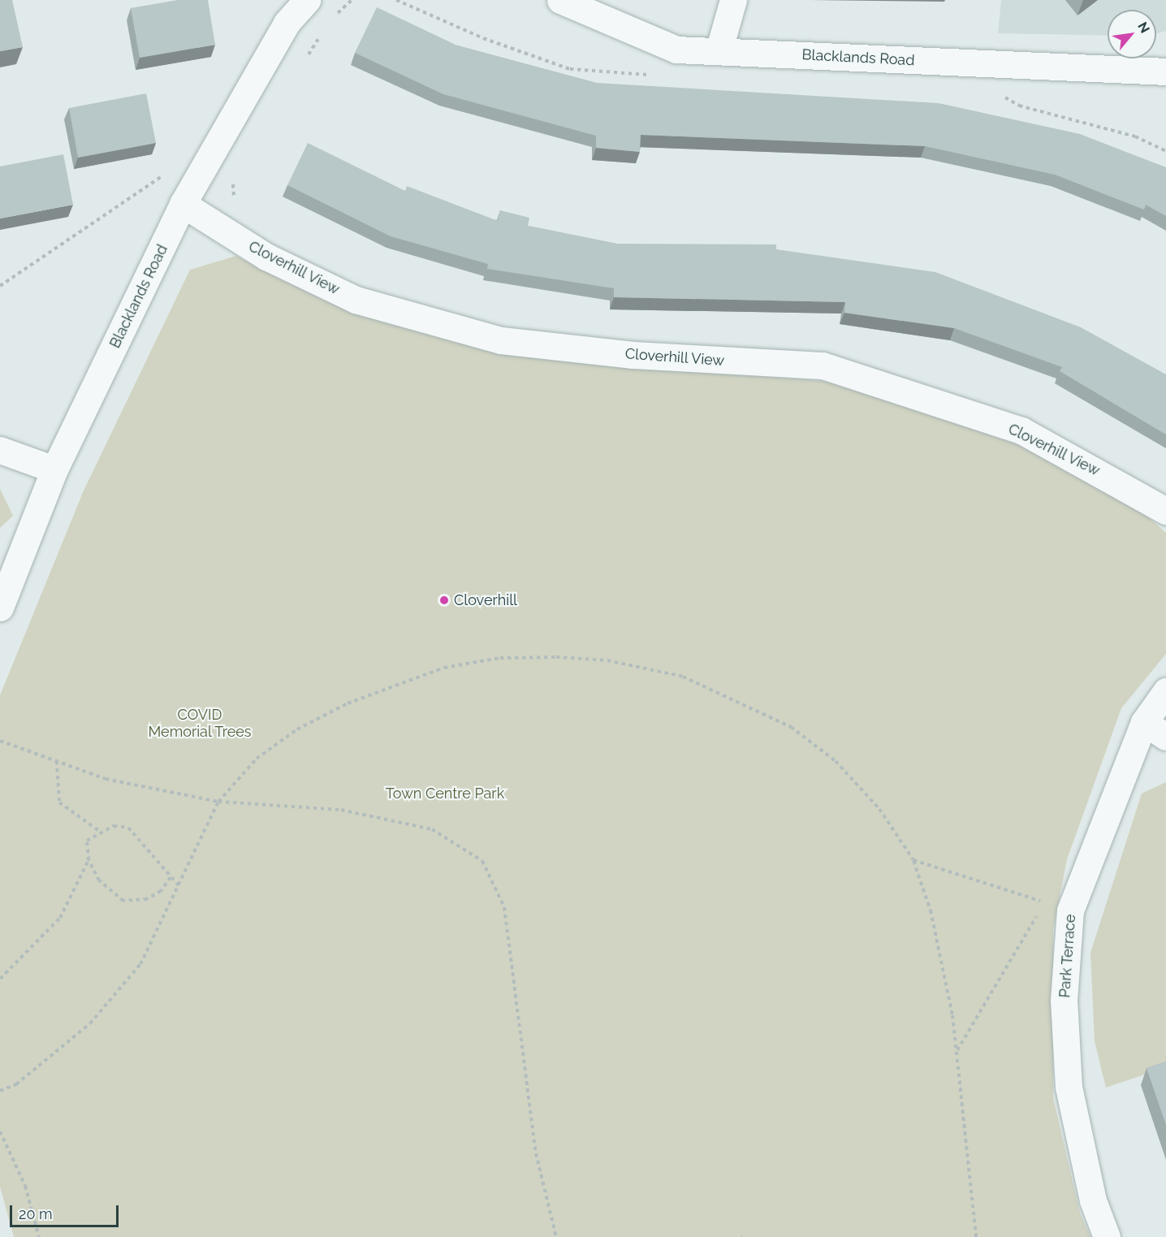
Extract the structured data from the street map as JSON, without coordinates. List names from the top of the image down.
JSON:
{
  "streets": {
    "street": ["Blacklands Road", "Cloverhill View", "Park Terrace"]
  },
  "crossings": [
    ["Blacklands Road", "Cloverhill View"]
  ],
  "parks": ["COVID Memorial Trees", "Town Centre Park"],
  "places": ["Cloverhill"],
  "scale_bar": "20 m",
  "north": "top right"
}
